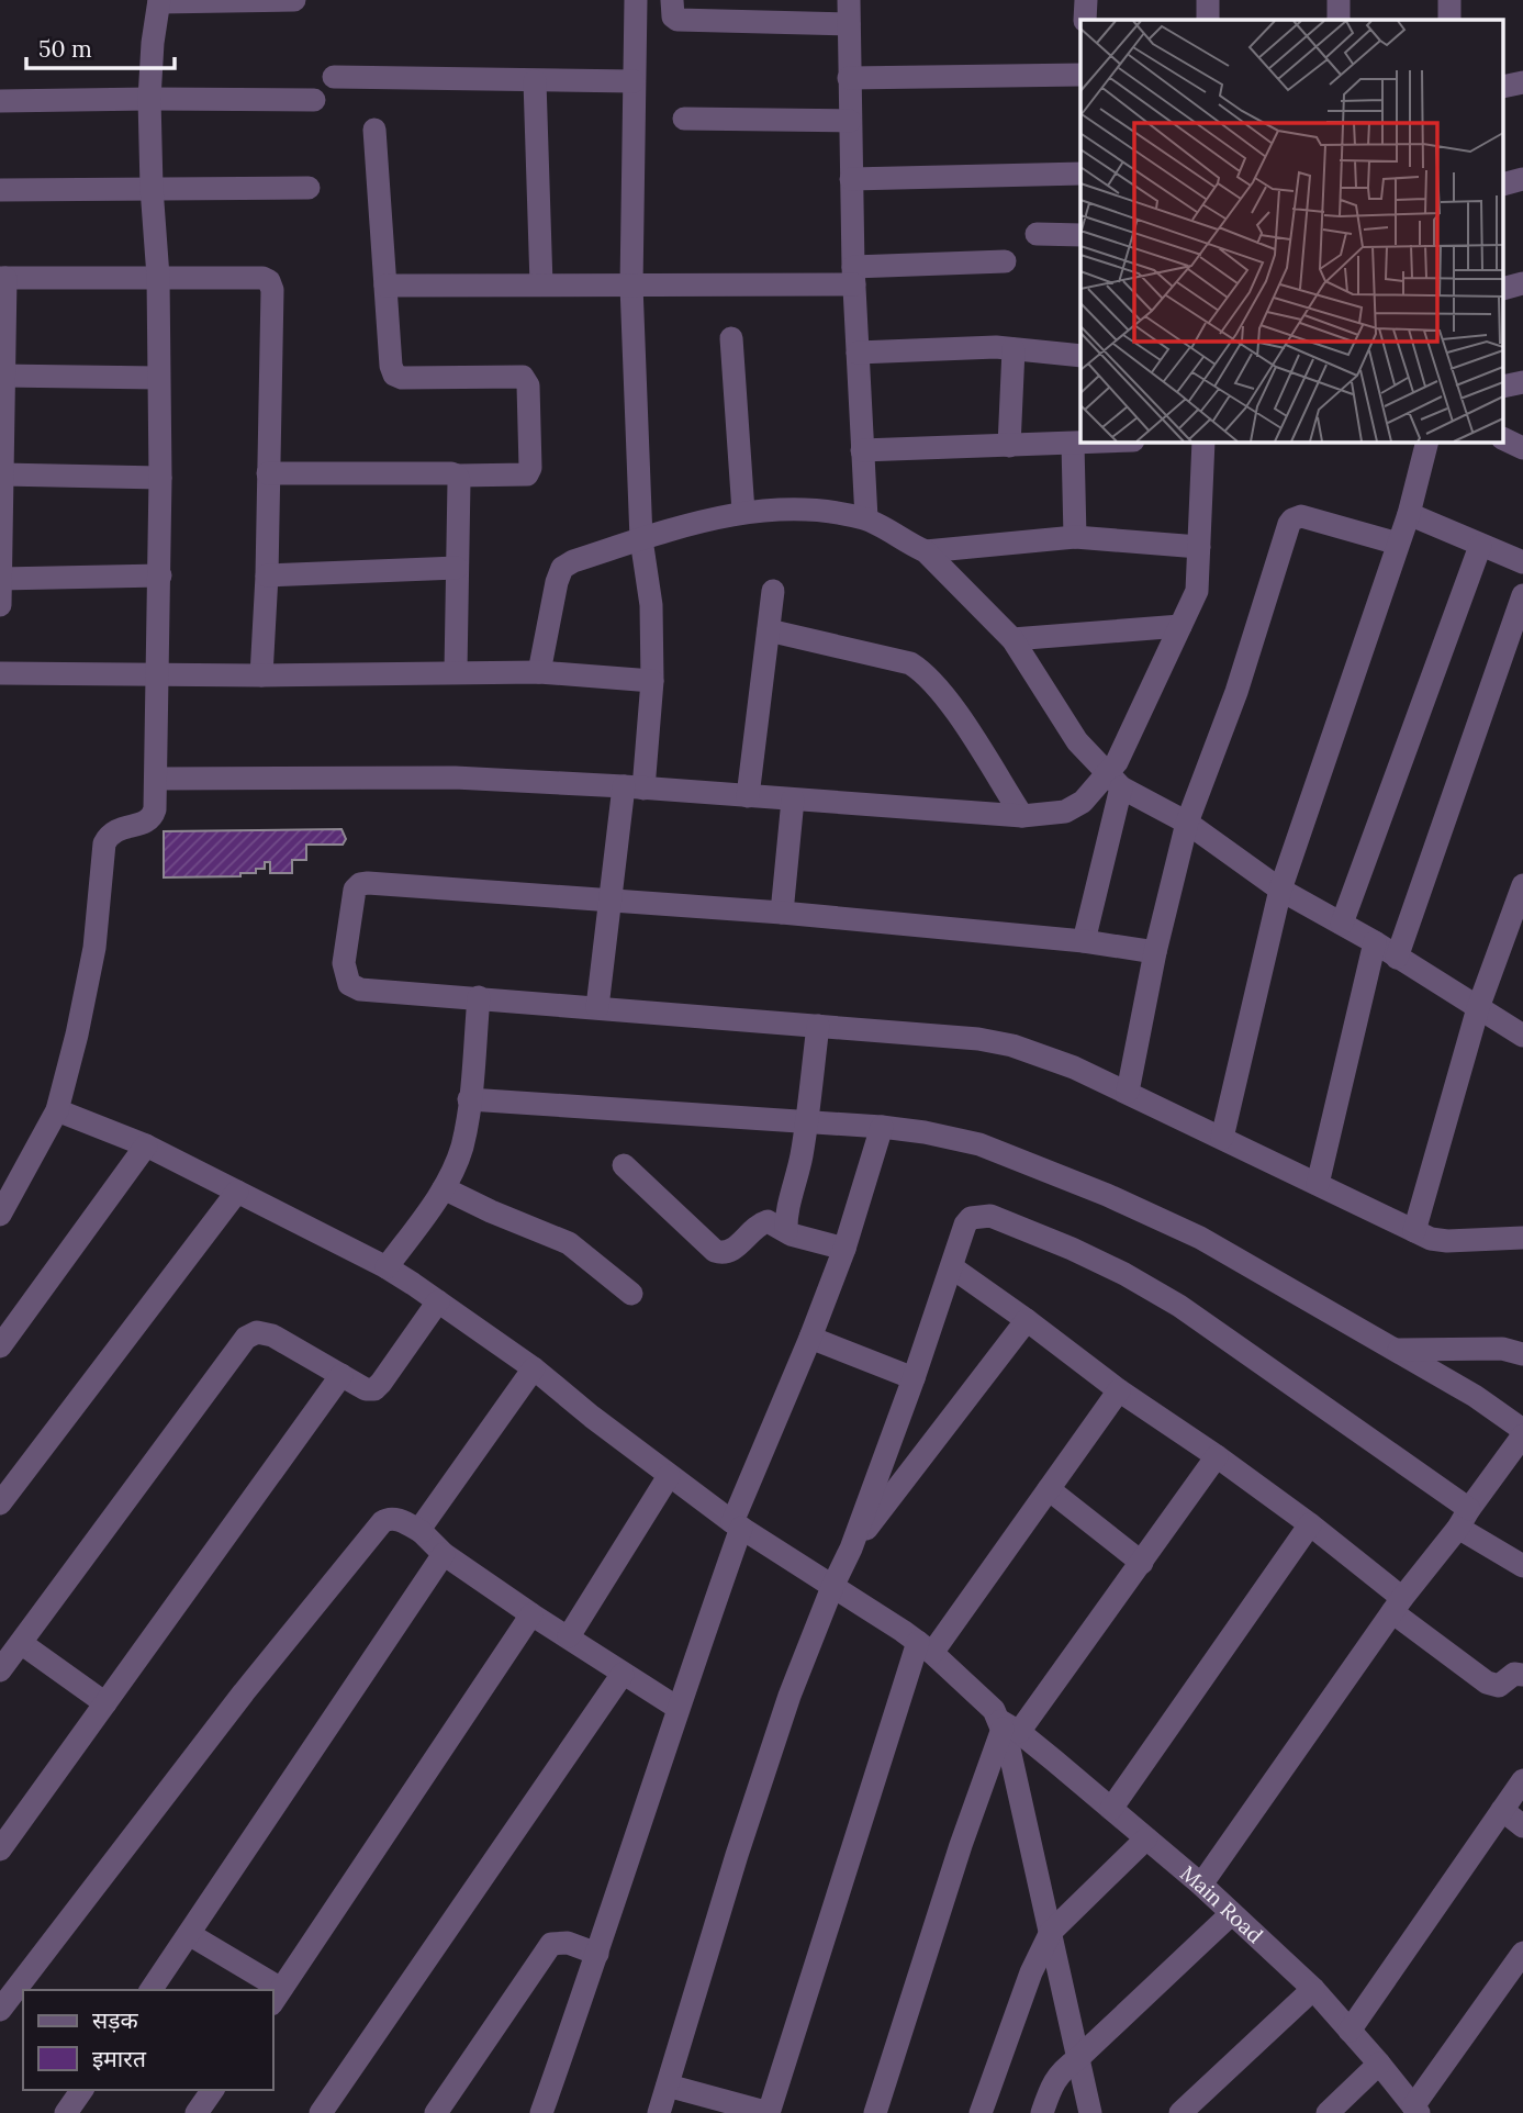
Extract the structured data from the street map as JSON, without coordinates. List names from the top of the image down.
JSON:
{
  "streets": {
    "street": ["Main Road"]
  },
  "legend": ["सड़क", "इमारत"],
  "scale_bar": "50 m"
}
